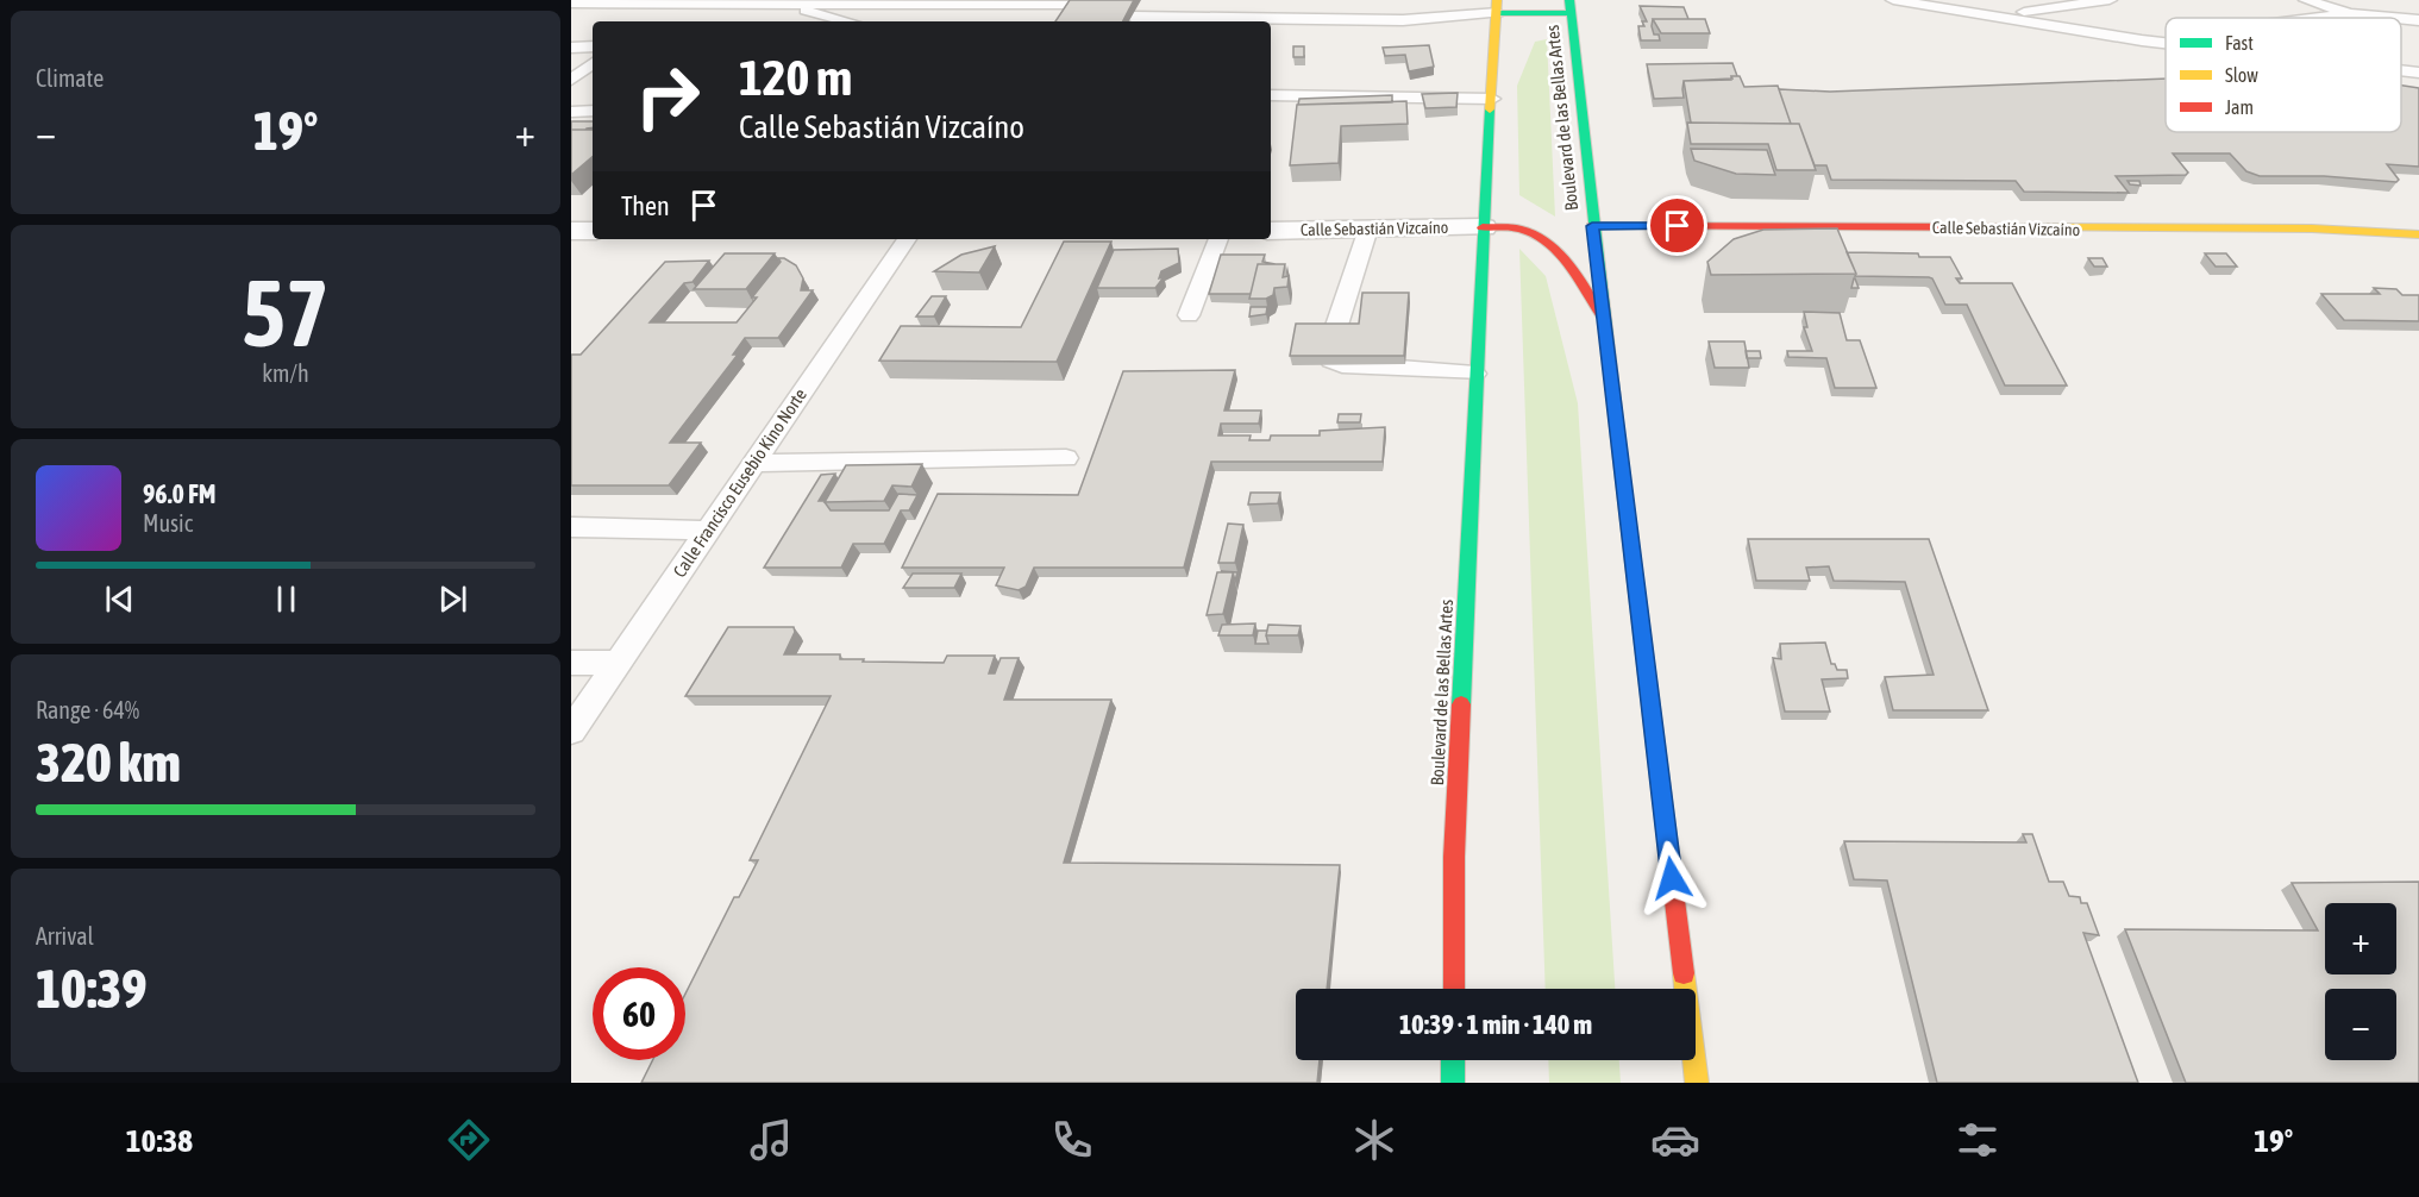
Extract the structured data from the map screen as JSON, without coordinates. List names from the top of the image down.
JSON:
{
  "streets": {
    "main road": ["Boulevard de las Bellas Artes", "Calle Sebastián Vizcaíno"],
    "lane": ["Calle Francisco Eusebio Kino Norte"]
  },
  "crossings": [
    ["Boulevard de las Bellas Artes", "Calle Sebastián Vizcaíno"]
  ],
  "legend": ["Fast", "Slow", "Jam"],
  "page": {
    "tile": [
      "Climate",
      ["57", "km/h"],
      ["Range · 64%", "320 km"],
      ["Arrival", "10:39"]
    ],
    "turn": ["120 m", "Calle Sebastián Vizcaíno"],
    "heat": ["−", "19°", "+"],
    "then": "Then",
    "song": ["96.0 FM", "Music"],
    "map_buttons": ["+", "−"],
    "limit": "60",
    "trip": "10:39 · 1 min · 140 m",
    "tabs": ["10:38", "19°"]
  }
}
